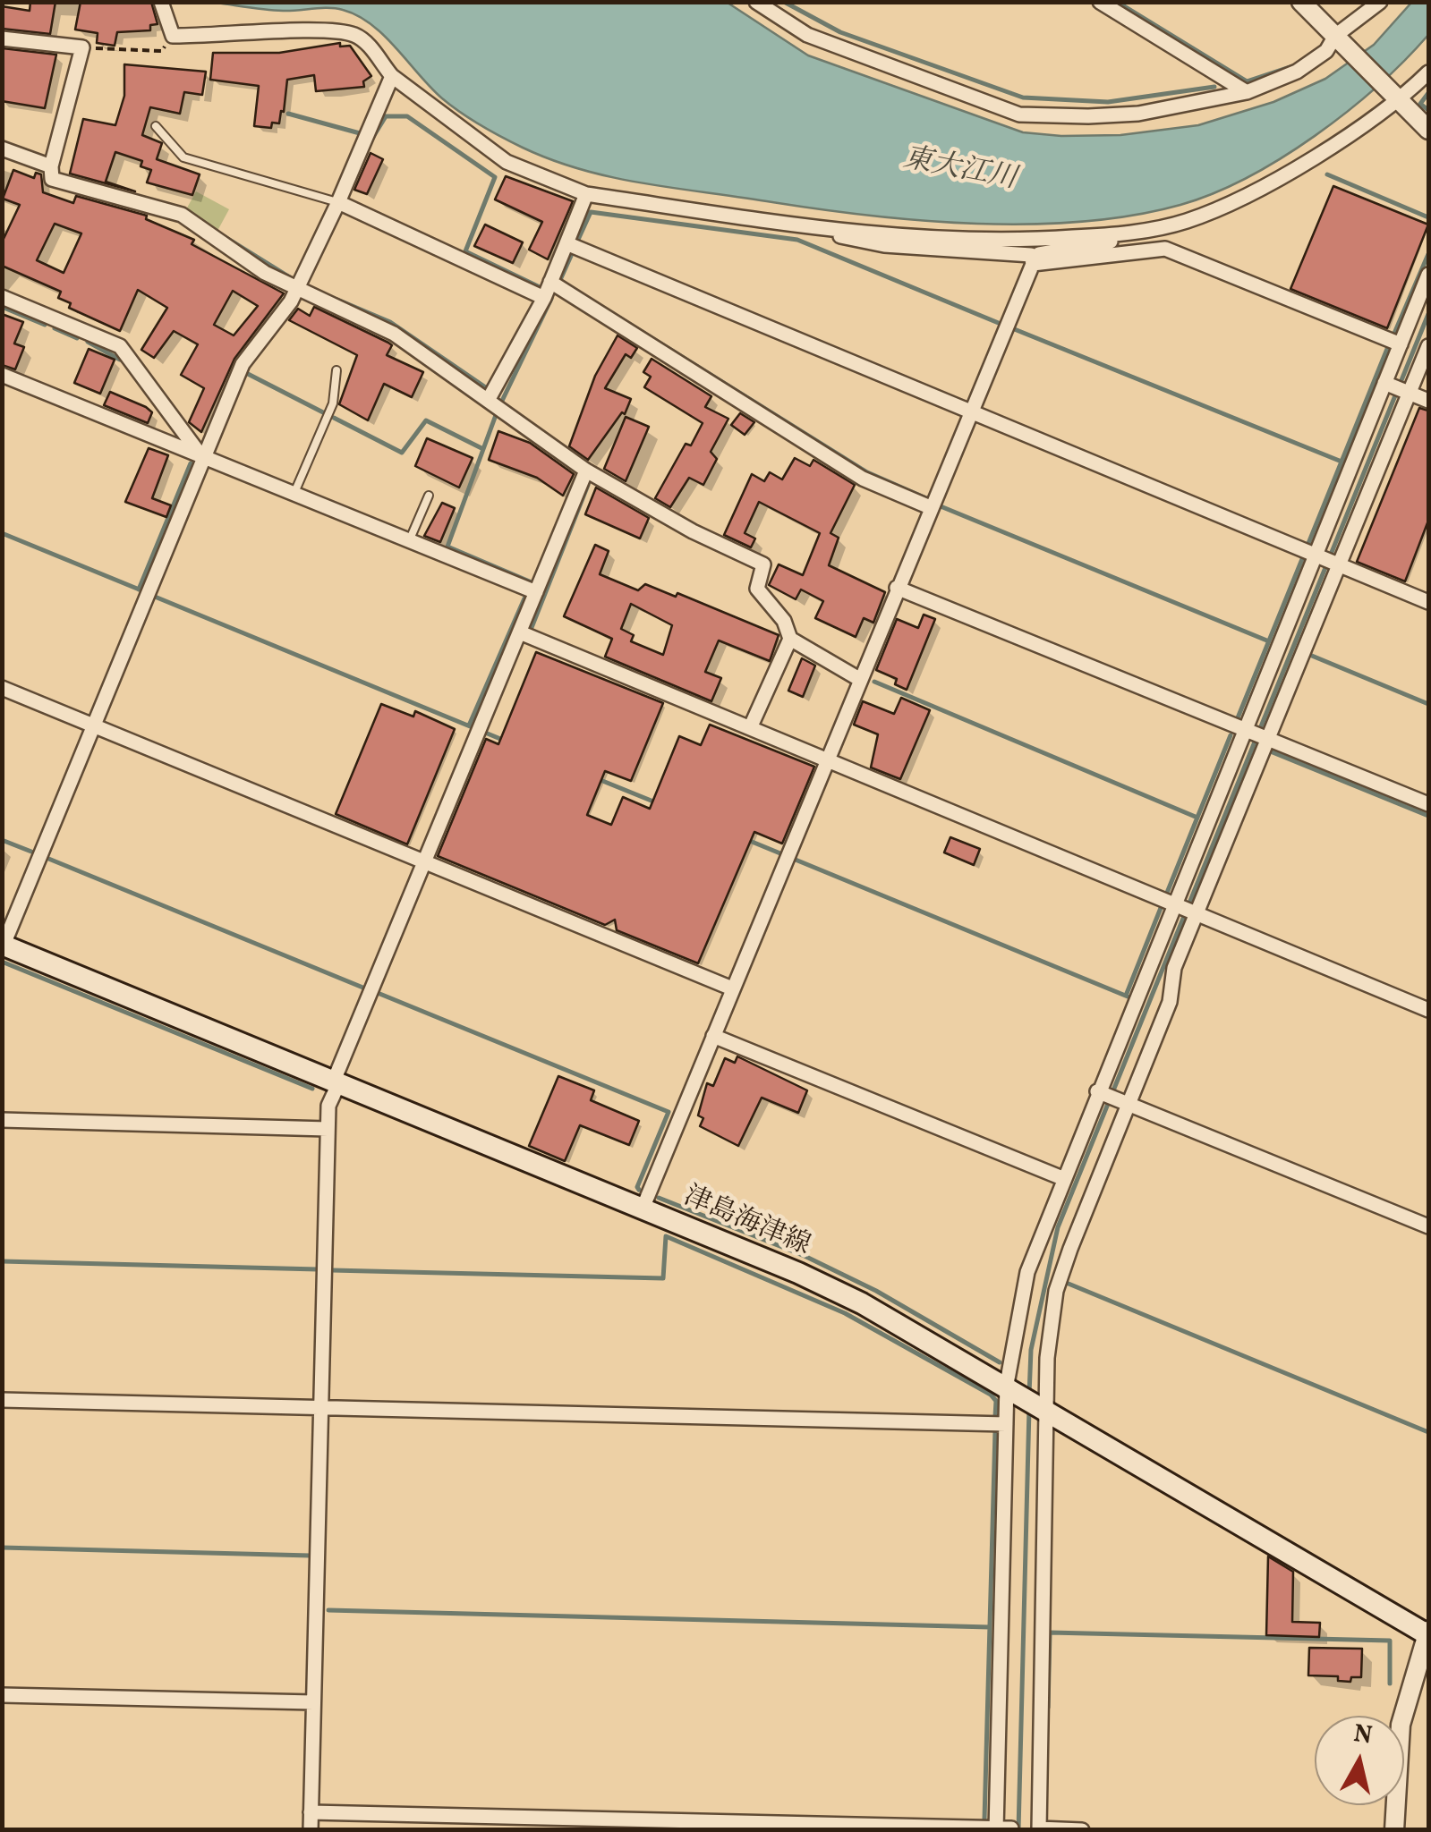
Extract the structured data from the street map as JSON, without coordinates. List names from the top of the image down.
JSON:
{
  "streets": {
    "main road": ["津島海津線"]
  },
  "water": ["東大江川"],
  "north": "top"
}
